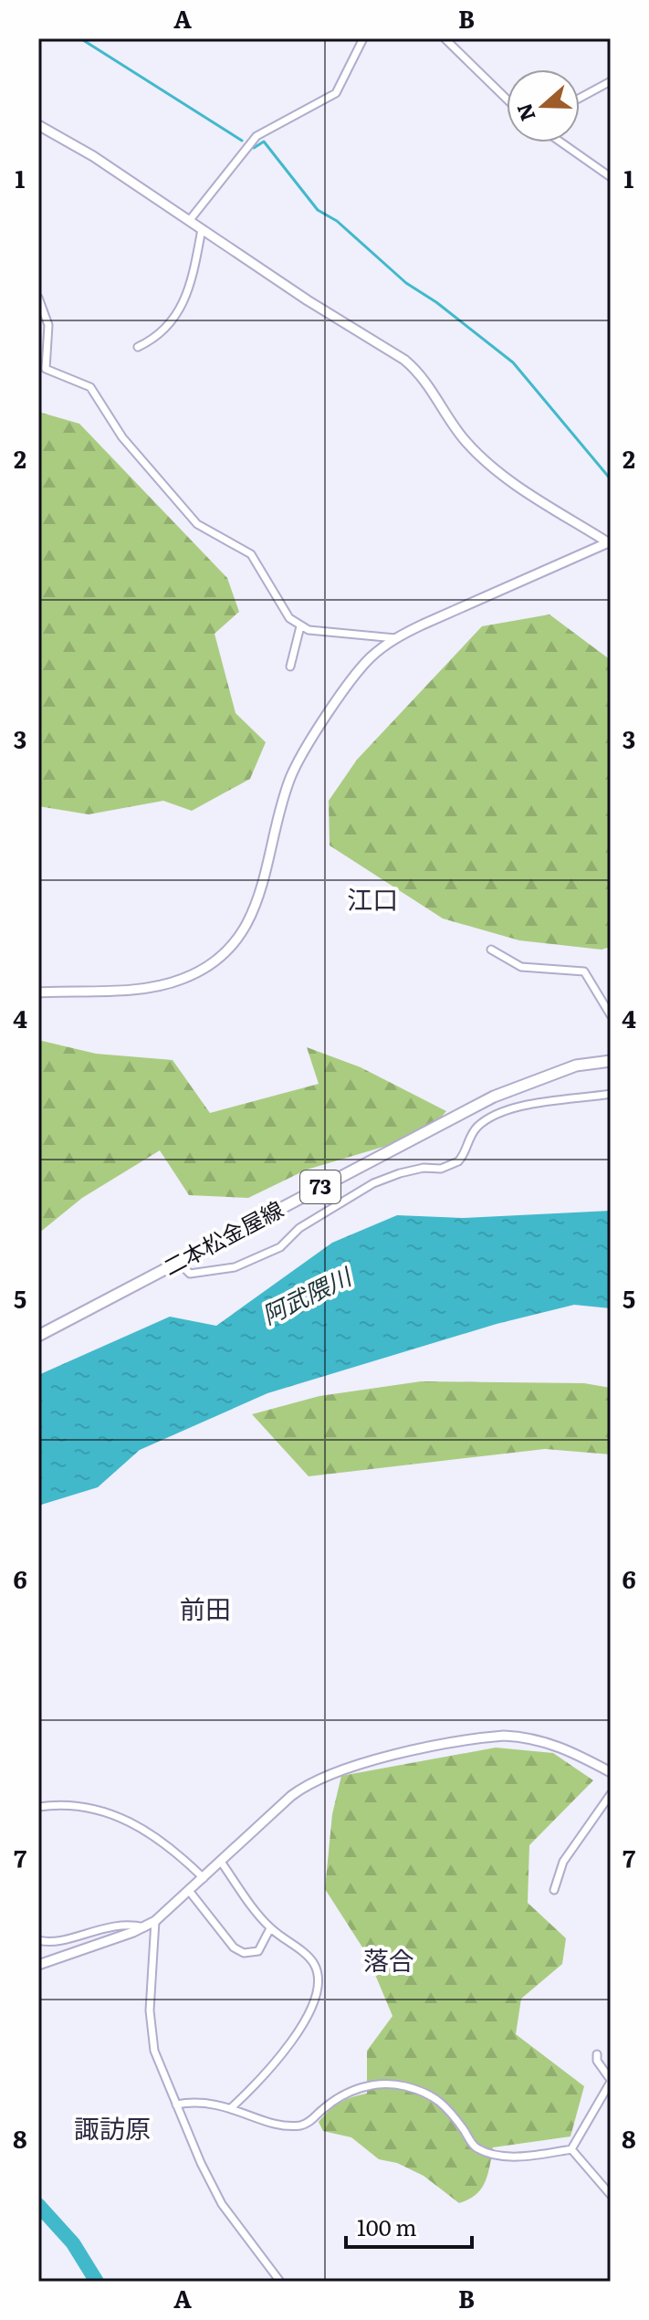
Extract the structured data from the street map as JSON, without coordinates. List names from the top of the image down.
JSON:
{
  "streets": {
    "main road": ["73", "二本松金屋線"]
  },
  "districts": [
    "江口",
    "前田",
    "落合",
    "諏訪原"
  ],
  "water": ["阿武隈川"],
  "scale_bar": "100 m",
  "north": "left",
  "grid": {
    "columns": ["A", "B"],
    "rows": [
      "1",
      "2",
      "3",
      "4",
      "5",
      "6",
      "7",
      "8"
    ]
  }
}
